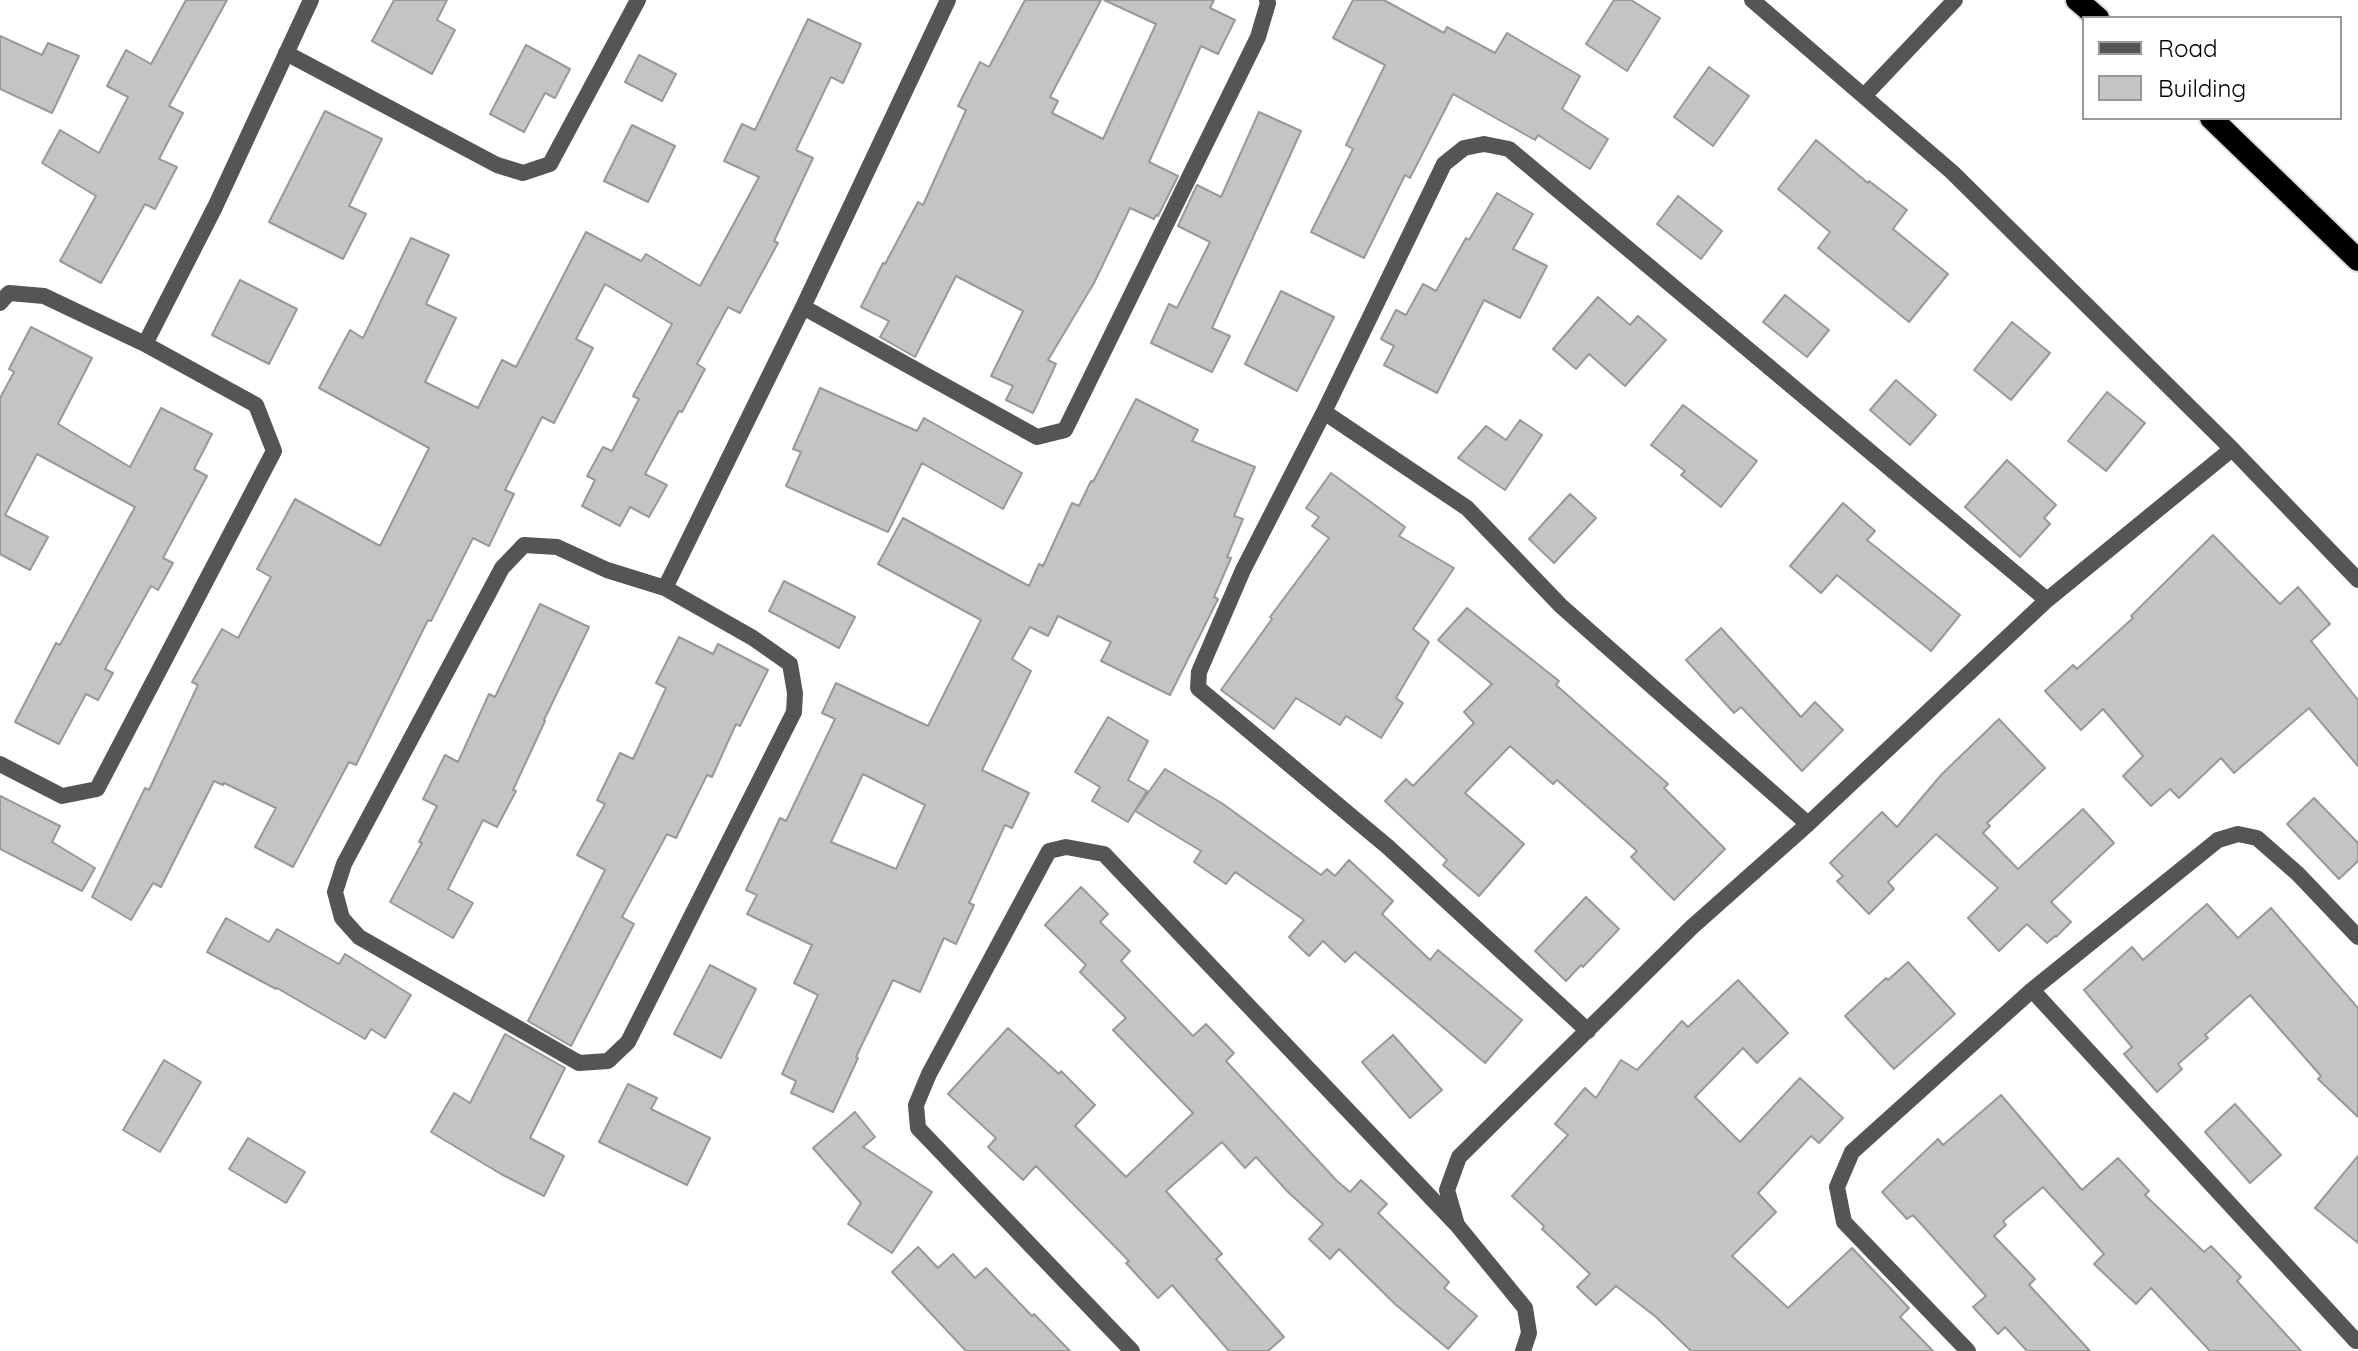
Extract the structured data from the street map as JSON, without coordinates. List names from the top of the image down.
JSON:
{
  "legend": ["Road", "Building"]
}
